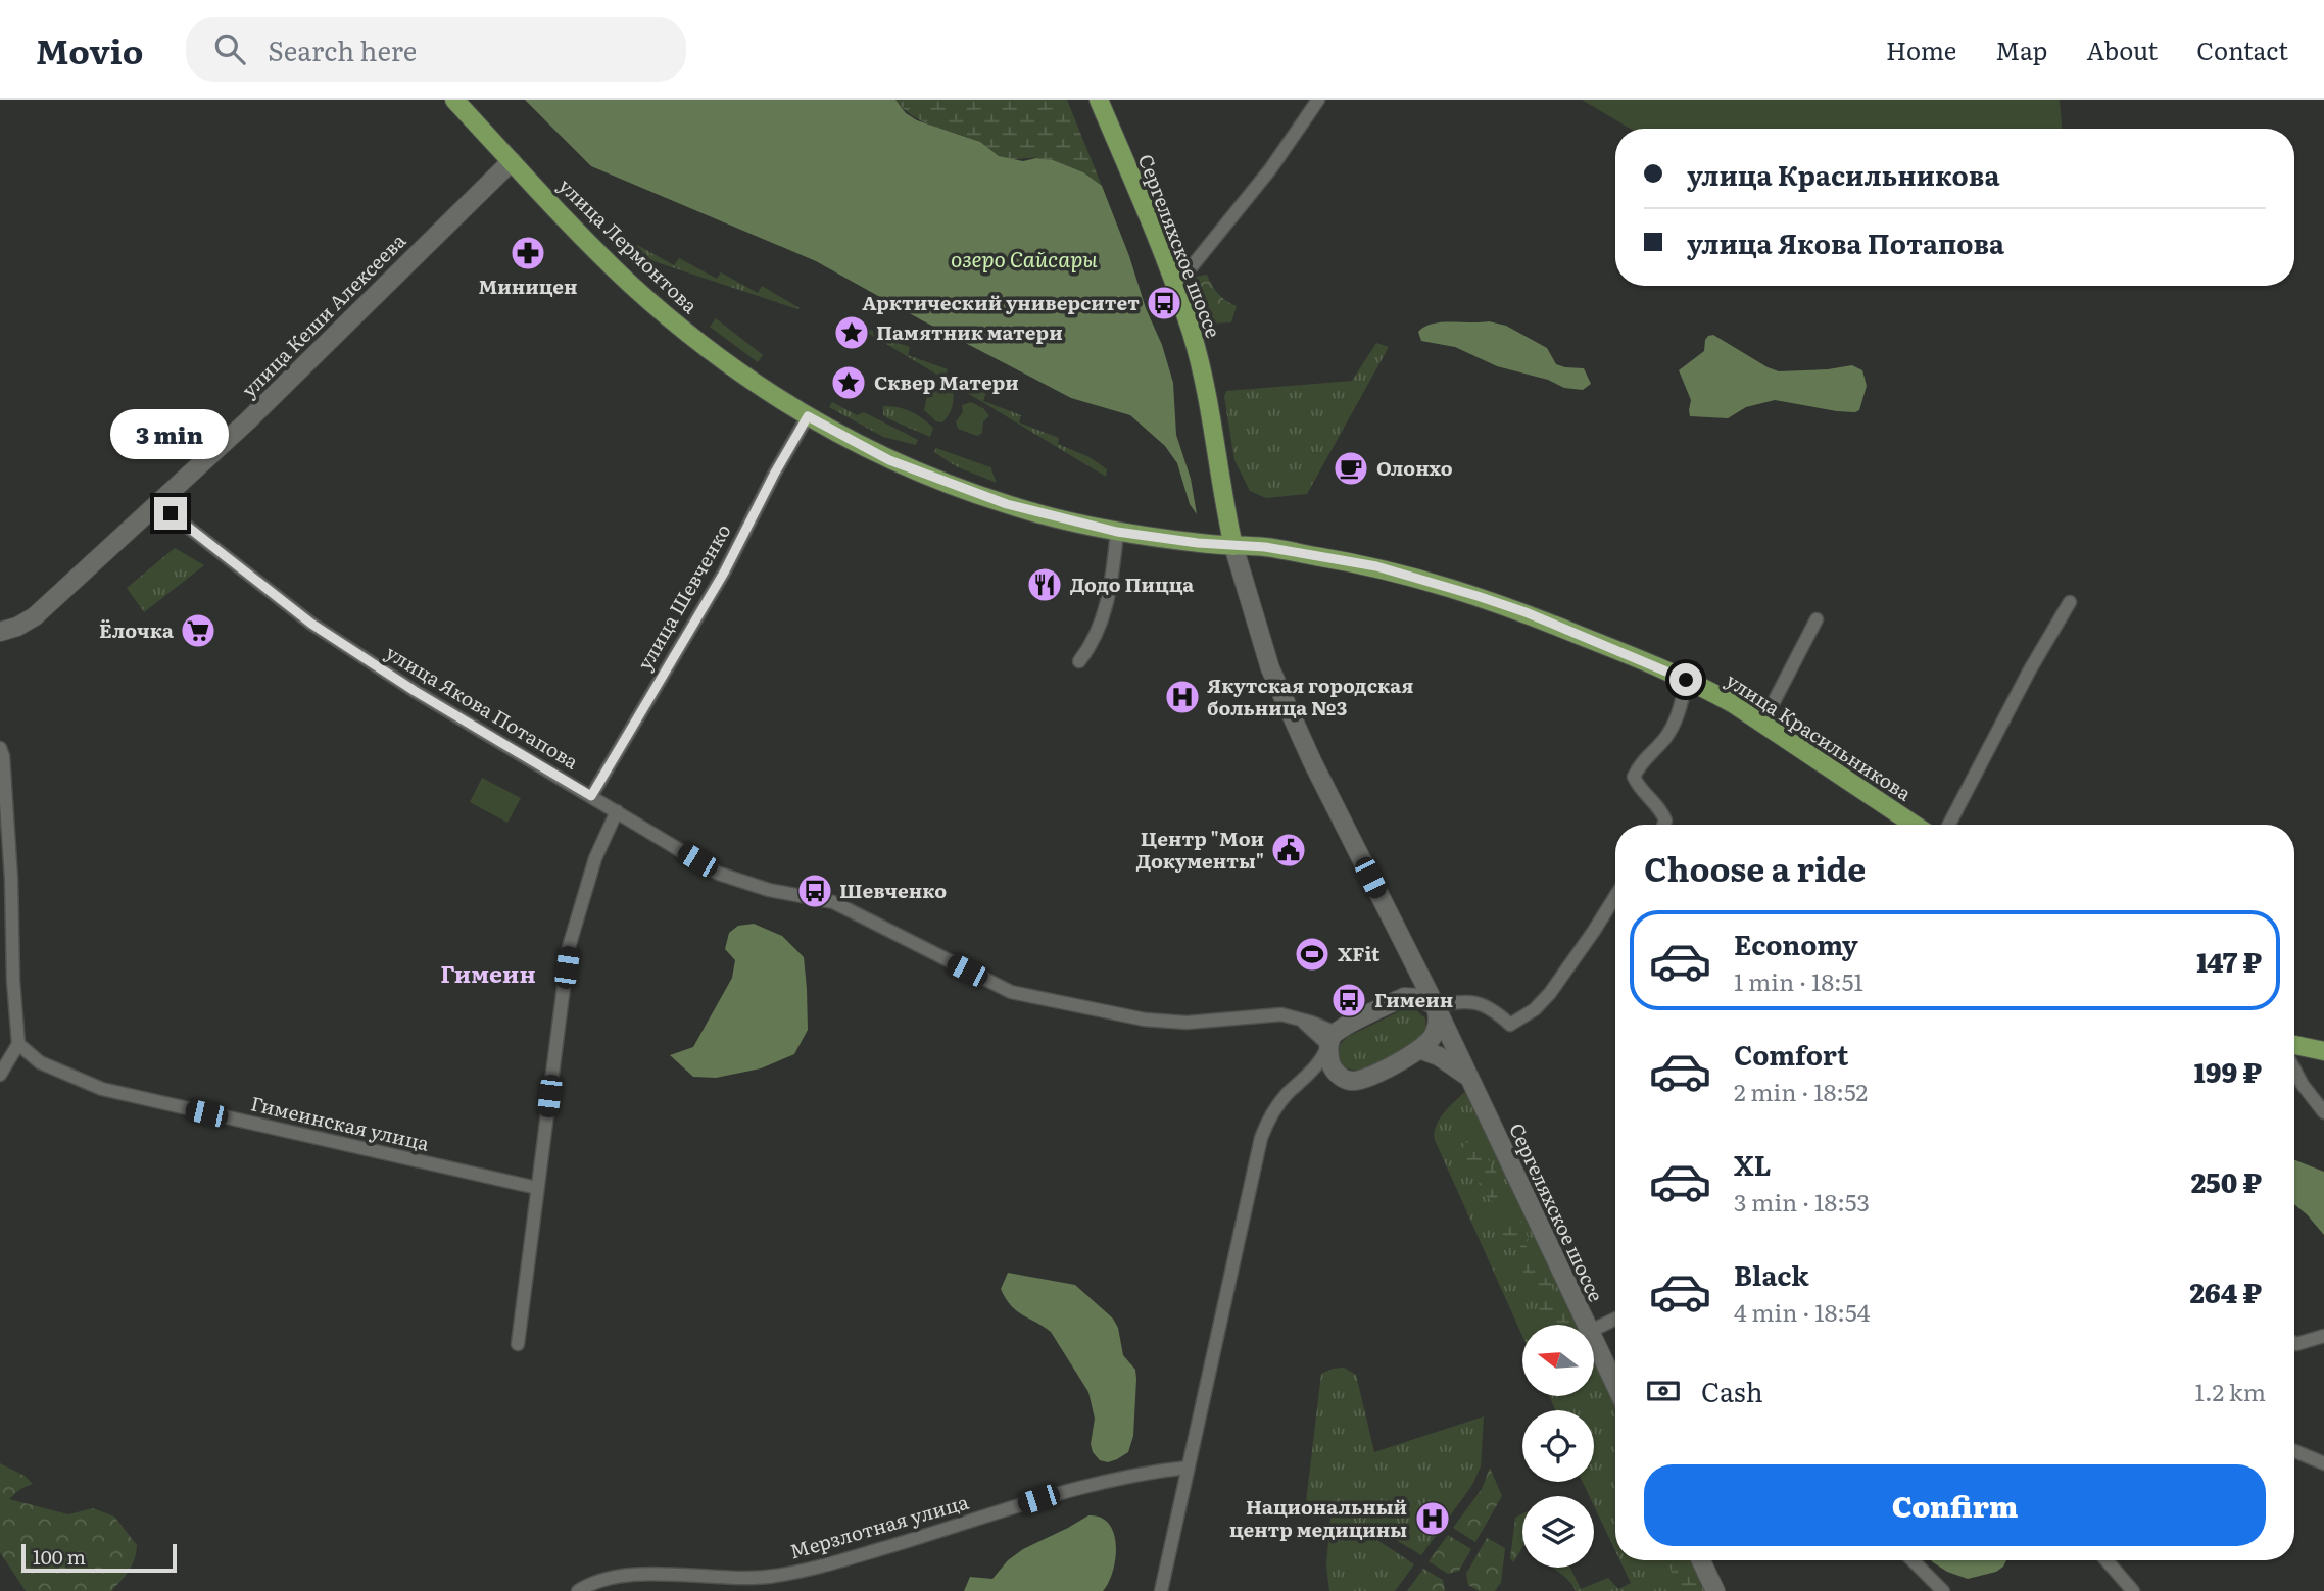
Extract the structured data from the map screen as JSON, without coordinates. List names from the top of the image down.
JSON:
{
  "streets": {
    "main road": [
      "улица Лермонтова",
      "Сергеляхское шоссе",
      "улица Кеши Алексеева",
      "улица Красильникова"
    ],
    "street": [
      "улица Шевченко",
      "улица Якова Потапова",
      "Гимеинская улица",
      "Мерзлотная улица"
    ]
  },
  "crossings": [
    ["улица Лермонтова", "Сергеляхское шоссе"],
    ["улица Лермонтова", "улица Кеши Алексеева"],
    ["улица Лермонтова", "улица Шевченко"],
    ["улица Лермонтова", "улица Красильникова"],
    ["Сергеляхское шоссе", "улица Красильникова"],
    ["улица Кеши Алексеева", "улица Якова Потапова"],
    ["улица Шевченко", "улица Якова Потапова"]
  ],
  "districts": ["Гимеин"],
  "water": ["озеро Сайсары"],
  "places": {
    "pharmacy": ["Миницен"],
    "bus stop": ["Арктический университет", "Шевченко", "Гимеин"],
    "place": ["Памятник матери", "Сквер Матери"],
    "cafe": ["Олонхо"],
    "restaurant": ["Додо Пицца"],
    "supermarket": ["Ёлочка"],
    "hospital": ["Якутская городская больница №3", "Национальный центр медицины"],
    "public building": ["Центр \"Мои Документы\""],
    "sports": ["XFit"]
  },
  "scale_bar": "100 m",
  "north": "left",
  "page": {
    "header": "Movio",
    "search": "Search here",
    "nav": [
      "Home",
      "Map",
      "About",
      "Contact"
    ],
    "banner": ["улица Красильникова", "улица Якова Потапова"],
    "bubble": "3 min",
    "heading": "Choose a ride",
    "list": [
      {
        "name": "Economy",
        "note": "1 min · 18:51",
        "value": "147 ₽"
      },
      {
        "name": "Comfort",
        "note": "2 min · 18:52",
        "value": "199 ₽"
      },
      {
        "name": "XL",
        "note": "3 min · 18:53",
        "value": "250 ₽"
      },
      {
        "name": "Black",
        "note": "4 min · 18:54",
        "value": "264 ₽"
      }
    ],
    "pay": ["Cash", "1.2 km"],
    "buttons": "Confirm",
    "scale": "100 m"
  }
}
